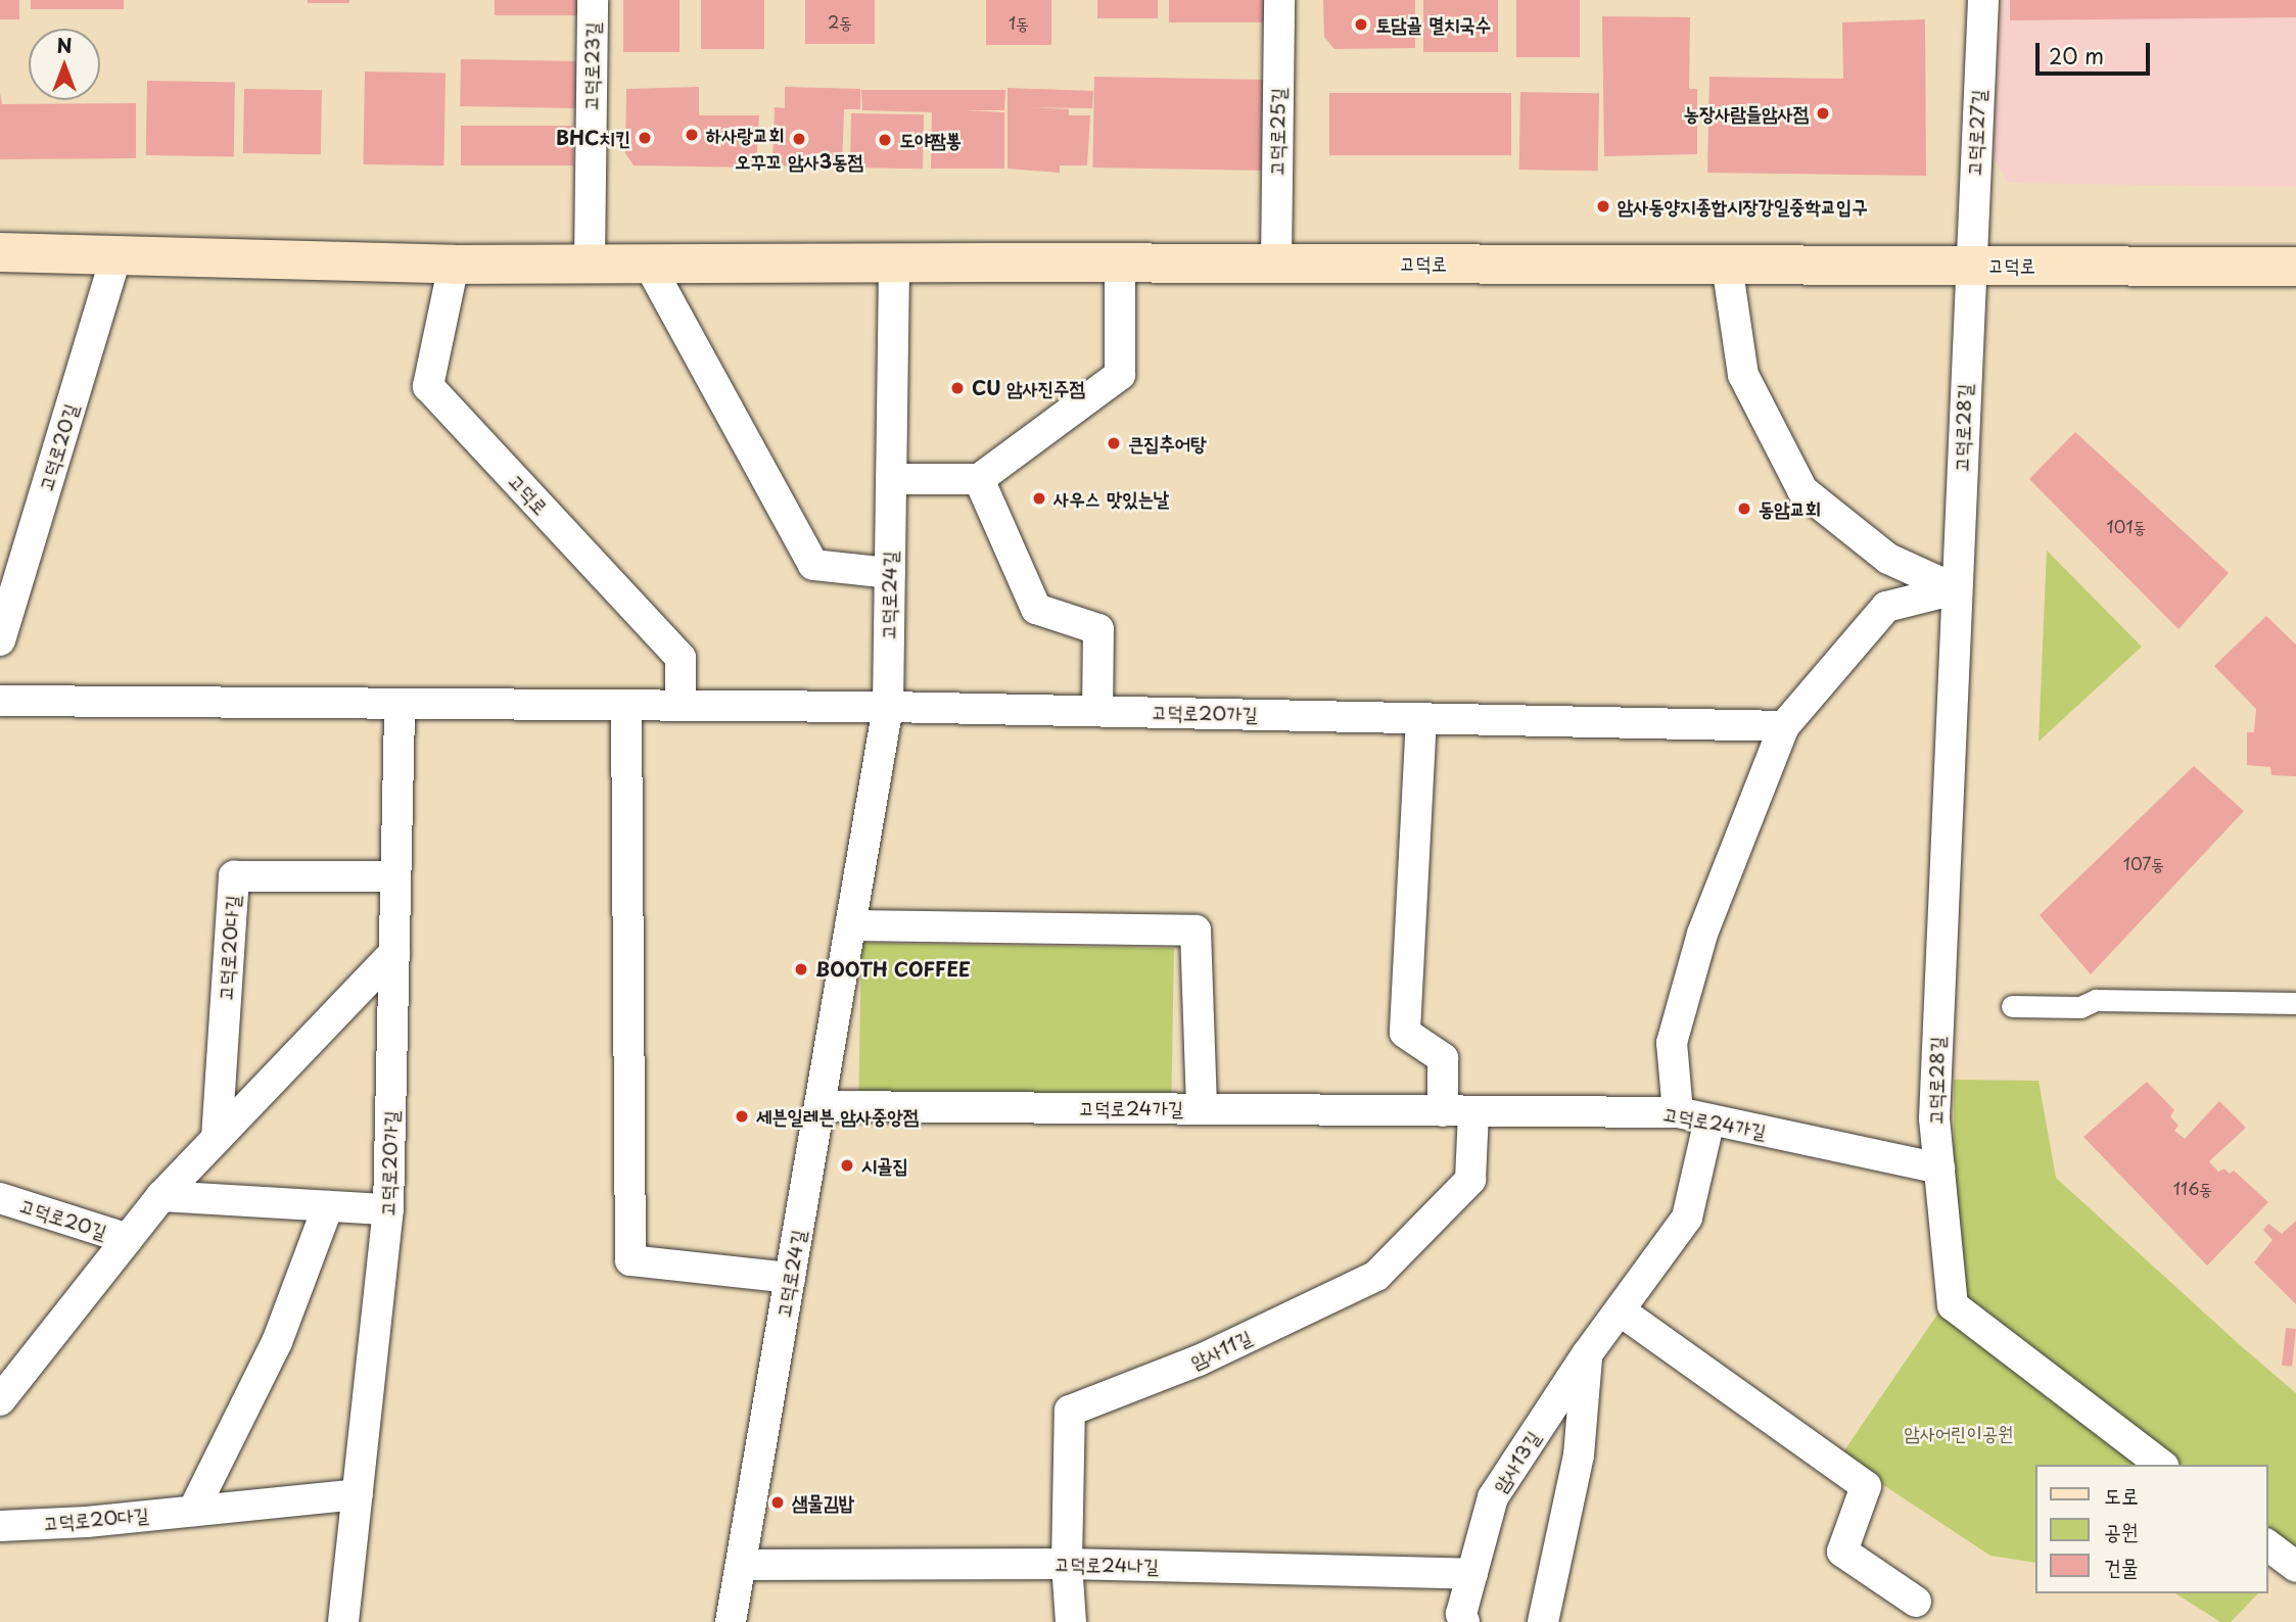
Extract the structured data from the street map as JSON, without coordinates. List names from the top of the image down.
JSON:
{
  "streets": {
    "main road": ["고덕로"],
    "street": [
      "고덕로23길",
      "고덕로25길",
      "고덕로27길",
      "고덕로28길",
      "고덕로20길",
      "고덕로24길",
      "고덕로20가길",
      "고덕로20다길",
      "고덕로24가길",
      "암사11길",
      "암사13길",
      "고덕로24나길"
    ]
  },
  "crossings": [
    ["고덕로23길", "고덕로"],
    ["고덕로25길", "고덕로"],
    ["고덕로27길", "고덕로"],
    ["고덕로27길", "고덕로28길"],
    ["고덕로", "고덕로28길"],
    ["고덕로", "고덕로20길"],
    ["고덕로", "고덕로24길"],
    ["고덕로", "고덕로20가길"],
    ["고덕로28길", "고덕로24가길"],
    ["고덕로24길", "고덕로20가길"],
    ["고덕로24길", "고덕로24가길"],
    ["고덕로24길", "고덕로24나길"],
    ["고덕로20가길", "고덕로20다길"],
    ["고덕로24가길", "암사11길"],
    ["고덕로24가길", "암사13길"],
    ["암사11길", "고덕로24나길"],
    ["암사13길", "고덕로24나길"]
  ],
  "parks": ["암사어린이공원"],
  "places": [
    "토담골 멸치국수",
    "농장사람들암사점",
    "하사랑교회",
    "BHC치킨",
    "오꾸꼬 암사3동점",
    "도야짬뽕",
    "암사동양지종합시장강일중학교입구",
    "CU 암사진주점",
    "큰집추어탕",
    "사우스 맛있는날",
    "동암교회",
    "BOOTH COFFEE",
    "세븐일레븐 암사중앙점",
    "시골집",
    "샘물김밥"
  ],
  "house_numbers": [
    "2동",
    "1동",
    "101동",
    "107동",
    "116동"
  ],
  "legend": ["도로", "공원", "건물"],
  "scale_bar": "20 m",
  "north": "top"
}
